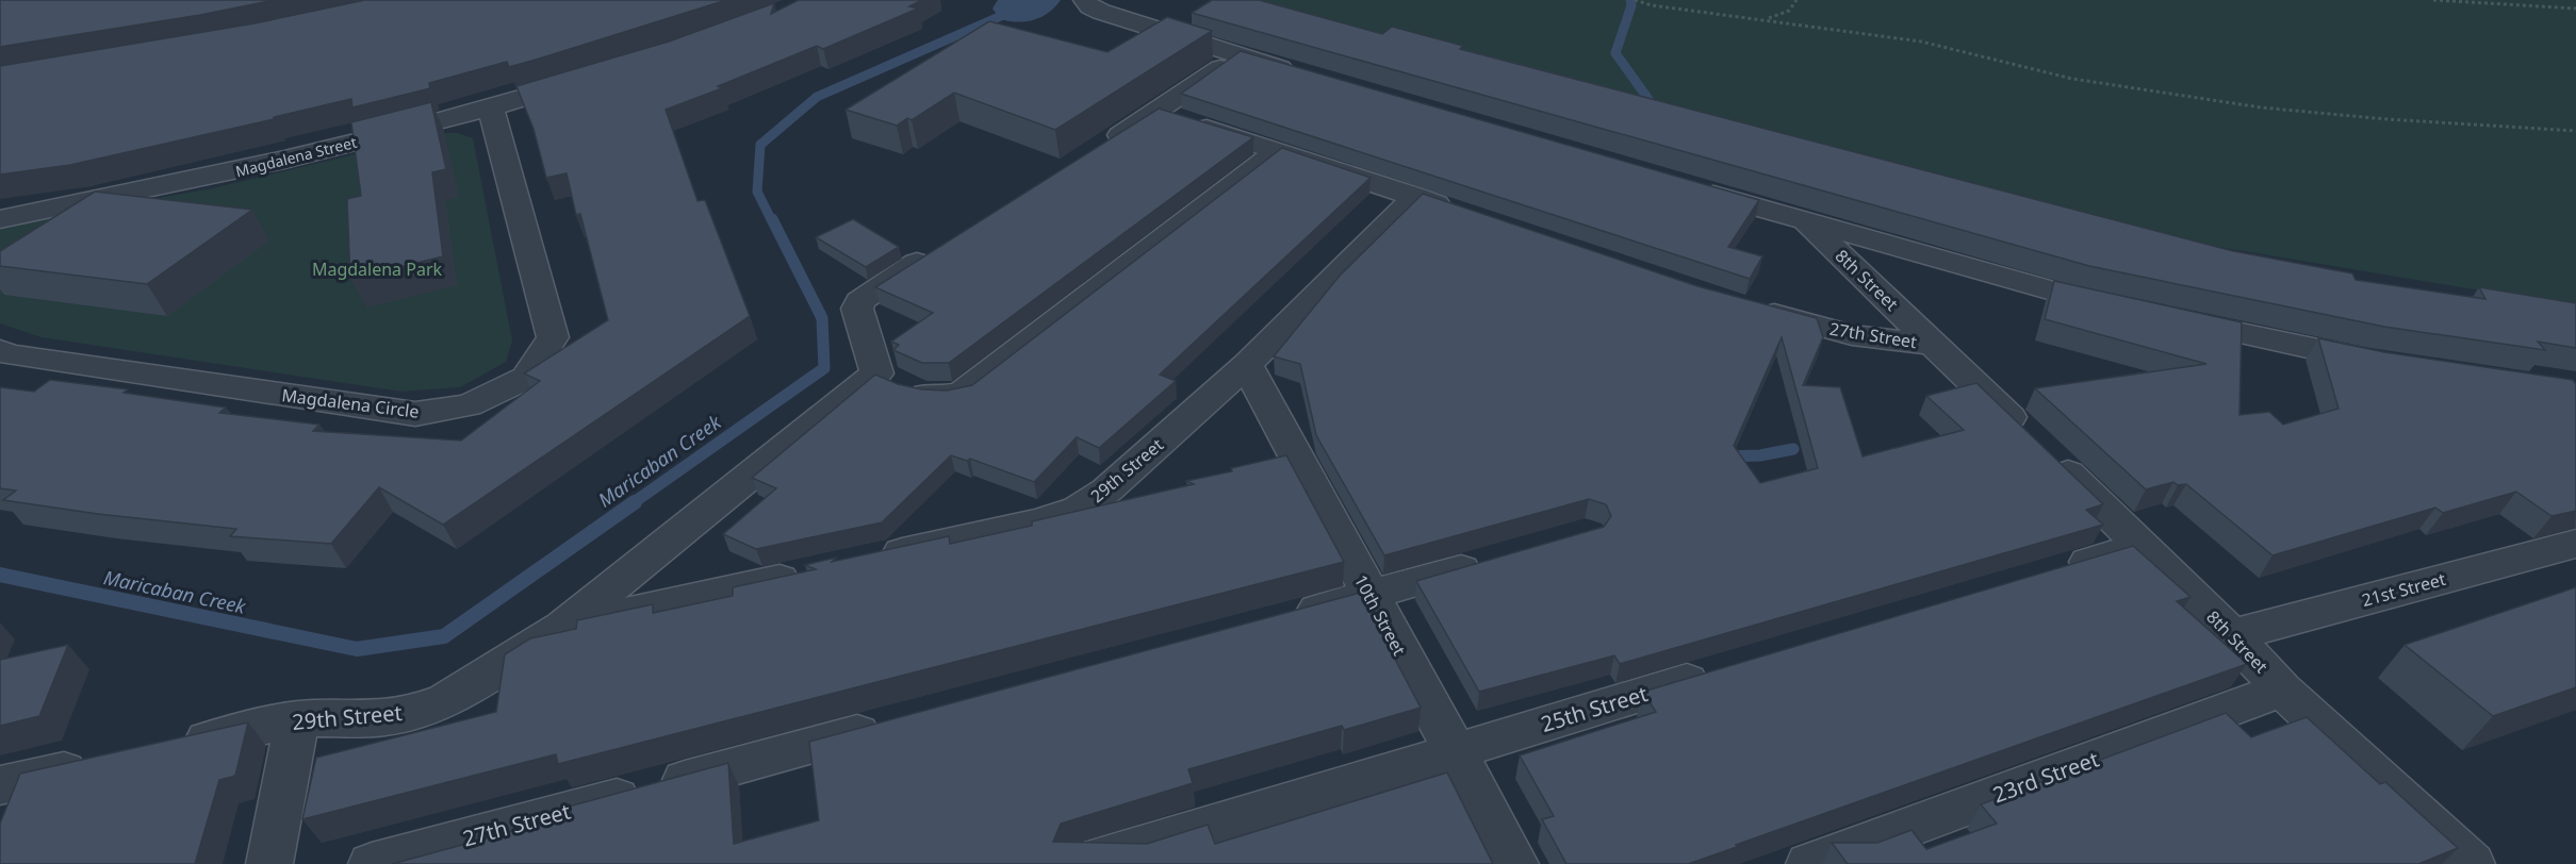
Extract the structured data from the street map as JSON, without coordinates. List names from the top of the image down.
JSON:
{
  "streets": {
    "street": [
      "Magdalena Street",
      "8th Street",
      "27th Street",
      "Magdalena Circle",
      "29th Street",
      "21st Street",
      "10th Street",
      "25th Street",
      "23rd Street"
    ]
  },
  "crossings": [
    ["Magdalena Street", "Magdalena Circle"],
    ["8th Street", "27th Street"],
    ["8th Street", "21st Street"],
    ["8th Street", "23rd Street"],
    ["29th Street", "10th Street"],
    ["10th Street", "25th Street"]
  ],
  "water": ["Maricaban Creek"],
  "parks": ["Magdalena Park"]
}
